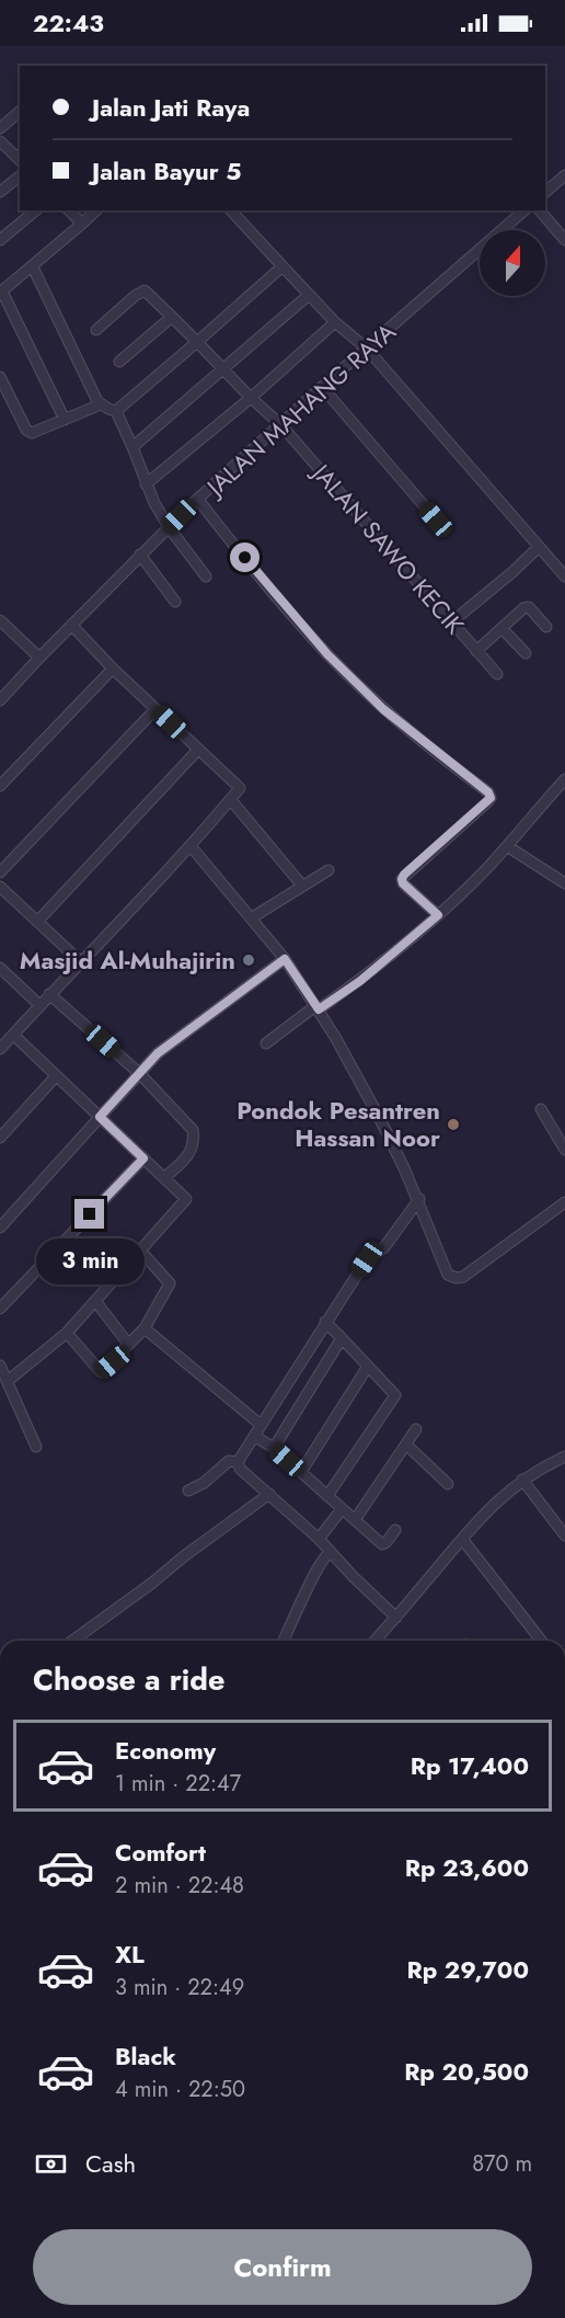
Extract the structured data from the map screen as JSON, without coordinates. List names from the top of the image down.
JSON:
{
  "streets": {
    "street": ["JALAN MAHANG RAYA", "JALAN SAWO KECIK"]
  },
  "crossings": [
    ["JALAN MAHANG RAYA", "JALAN SAWO KECIK"]
  ],
  "places": ["Masjid Al-Muhajirin", "Pondok Pesantren Hassan Noor"],
  "north": "top",
  "page": {
    "status": "22:43",
    "banner": ["Jalan Jati Raya", "Jalan Bayur 5"],
    "bubble": "3 min",
    "heading": "Choose a ride",
    "list": [
      {
        "name": "Economy",
        "note": "1 min · 22:47",
        "value": "Rp 17,400"
      },
      {
        "name": "Comfort",
        "note": "2 min · 22:48",
        "value": "Rp 23,600"
      },
      {
        "name": "XL",
        "note": "3 min · 22:49",
        "value": "Rp 29,700"
      },
      {
        "name": "Black",
        "note": "4 min · 22:50",
        "value": "Rp 20,500"
      }
    ],
    "pay": ["Cash", "870 m"],
    "buttons": "Confirm"
  }
}
